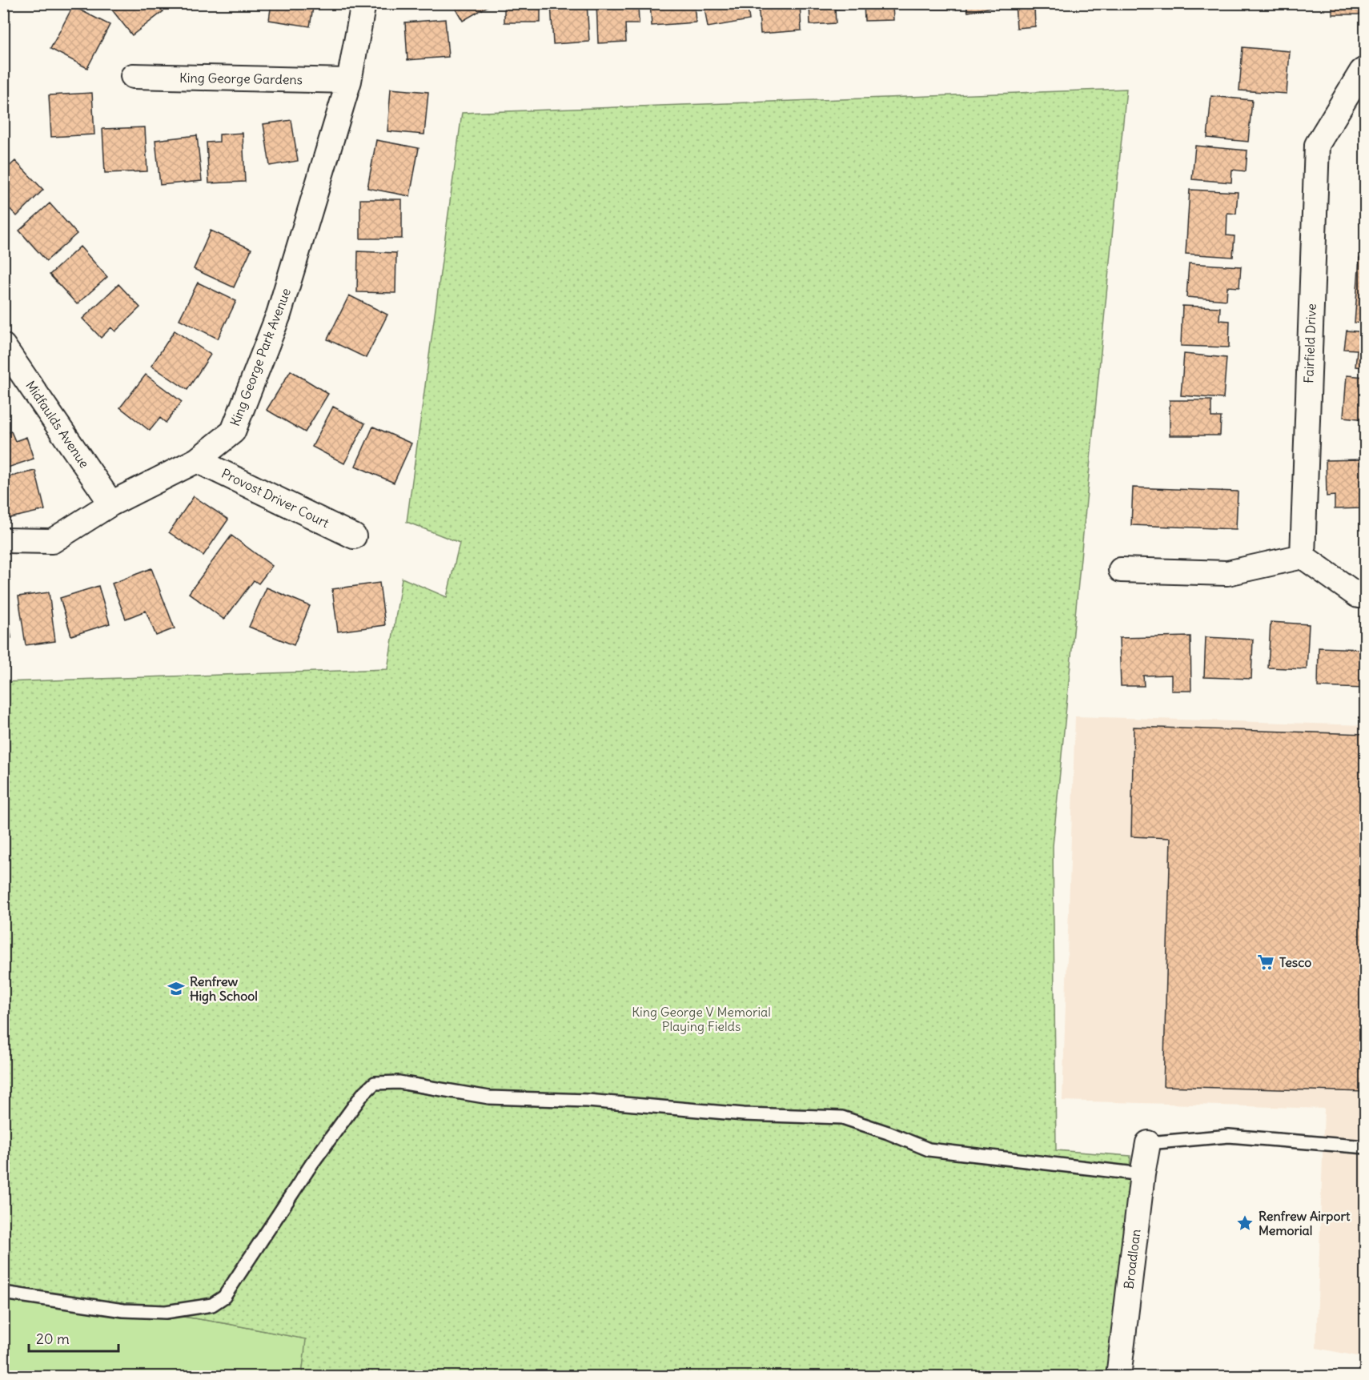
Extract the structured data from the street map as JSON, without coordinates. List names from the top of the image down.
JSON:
{
  "streets": {
    "street": [
      "King George Gardens",
      "Fairfield Drive",
      "King George Park Avenue",
      "Midfaulds Avenue",
      "Provost Driver Court",
      "Broadloan"
    ]
  },
  "crossings": [
    ["King George Gardens", "King George Park Avenue"],
    ["King George Park Avenue", "Midfaulds Avenue"],
    ["King George Park Avenue", "Provost Driver Court"]
  ],
  "parks": ["King George V Memorial Playing Fields"],
  "places": {
    "supermarket": ["Tesco"],
    "school or university": ["Renfrew High School"],
    "place": ["Renfrew Airport Memorial"]
  },
  "scale_bar": "20 m"
}
